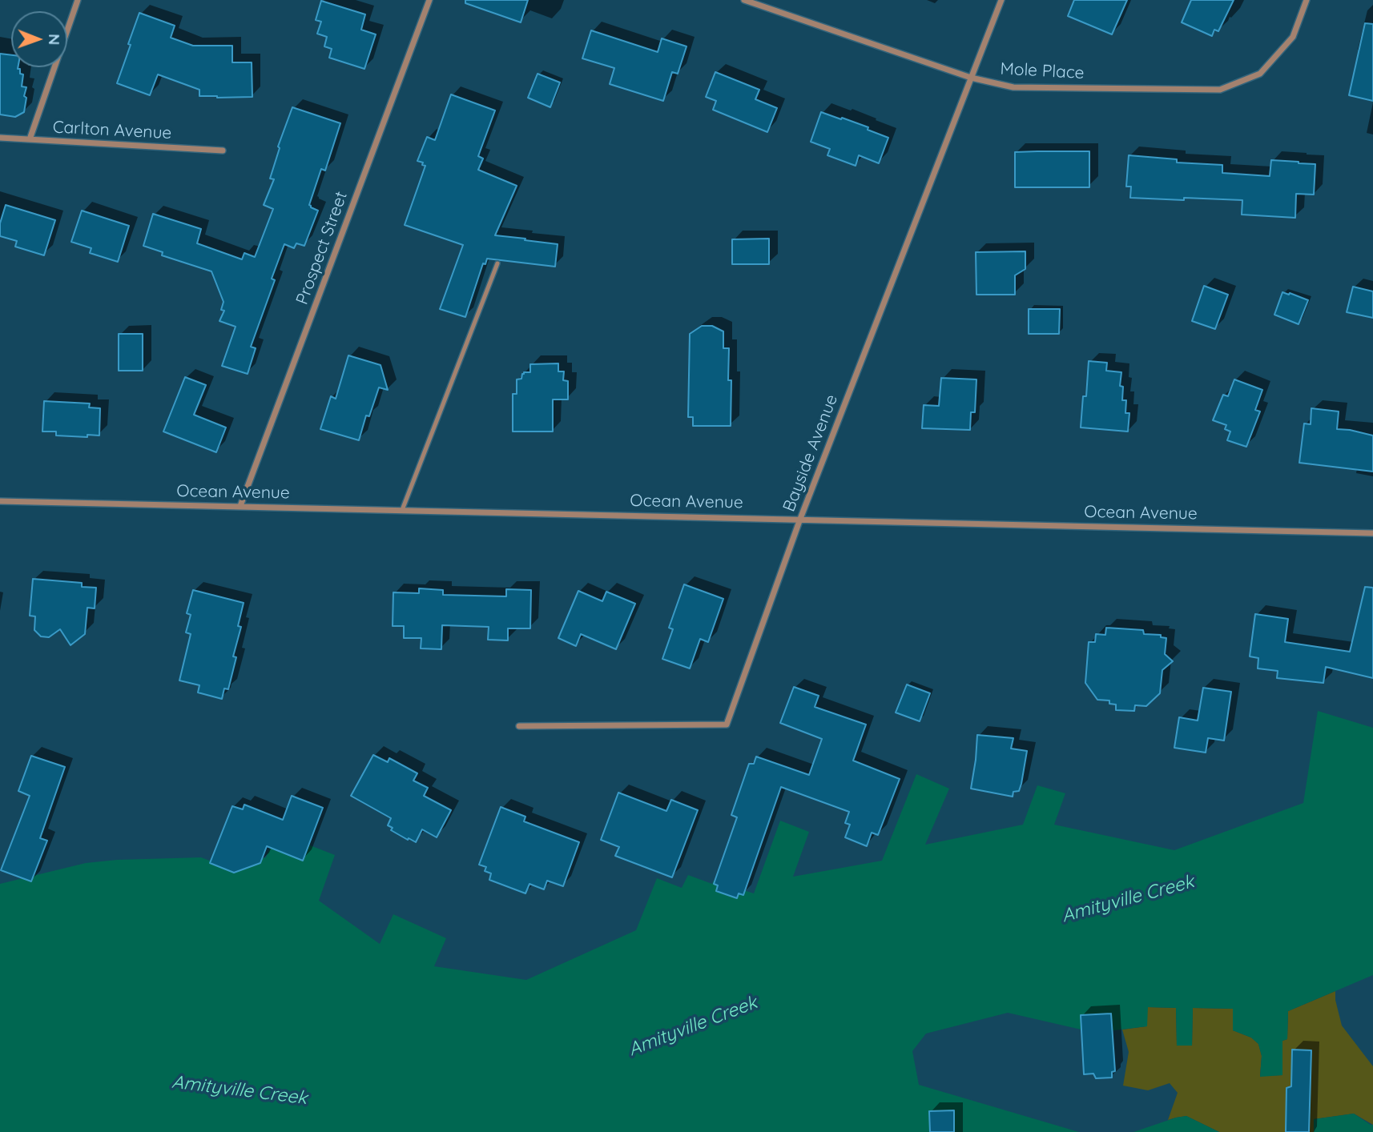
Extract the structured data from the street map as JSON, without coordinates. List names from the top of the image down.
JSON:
{
  "streets": {
    "street": [
      "Mole Place",
      "Carlton Avenue",
      "Prospect Street",
      "Bayside Avenue",
      "Ocean Avenue"
    ]
  },
  "crossings": [
    ["Mole Place", "Bayside Avenue"],
    ["Prospect Street", "Ocean Avenue"],
    ["Bayside Avenue", "Ocean Avenue"]
  ],
  "water": ["Amityville Creek"],
  "north": "right"
}
